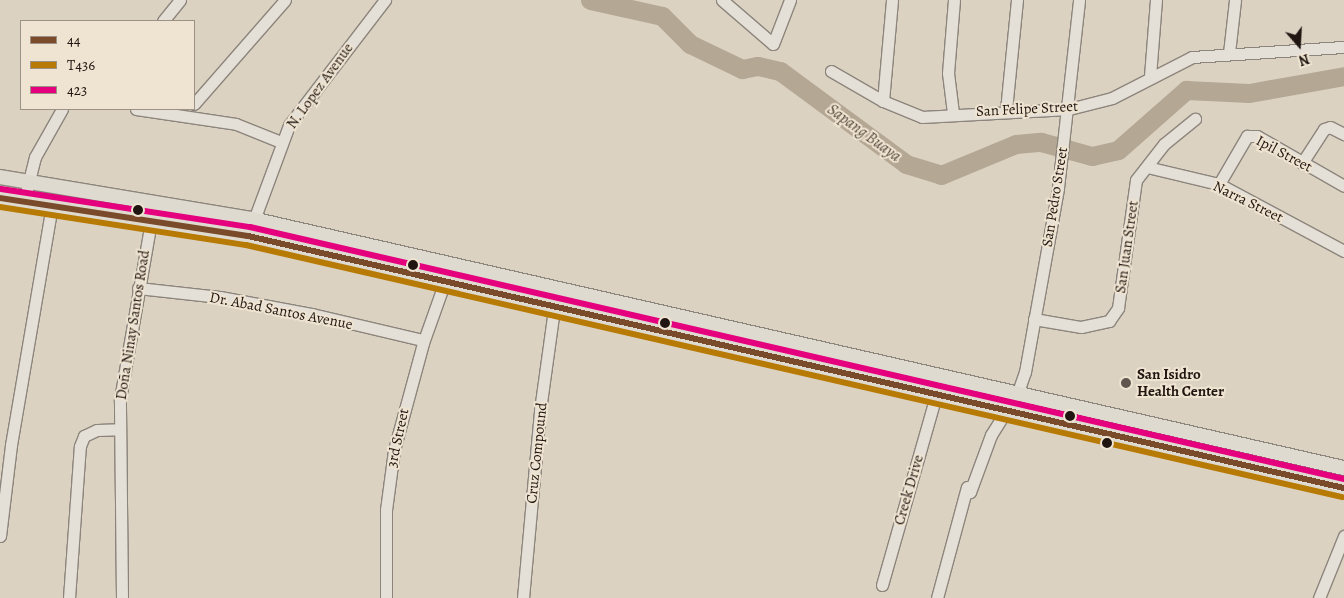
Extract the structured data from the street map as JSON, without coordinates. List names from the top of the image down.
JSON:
{
  "streets": {
    "street": [
      "N. Lopez Avenue",
      "San Felipe Street",
      "Ipil Street",
      "San Pedro Street",
      "Narra Street",
      "San Juan Street",
      "Dr. Abad Santos Avenue",
      "Doña Ninay Santos Road",
      "3rd Street",
      "Cruz Compound",
      "Creek Drive"
    ]
  },
  "crossings": [
    ["San Felipe Street", "San Pedro Street"],
    ["Ipil Street", "Narra Street"],
    ["San Pedro Street", "San Juan Street"],
    ["Narra Street", "San Juan Street"],
    ["Dr. Abad Santos Avenue", "Doña Ninay Santos Road"],
    ["Dr. Abad Santos Avenue", "3rd Street"]
  ],
  "water": ["Sapang Buaya"],
  "places": ["San Isidro Health Center"],
  "lines": ["transit line 423", "transit line 44", "transit line T436"],
  "legend": ["44", "T436", "423"],
  "north": "bottom"
}
